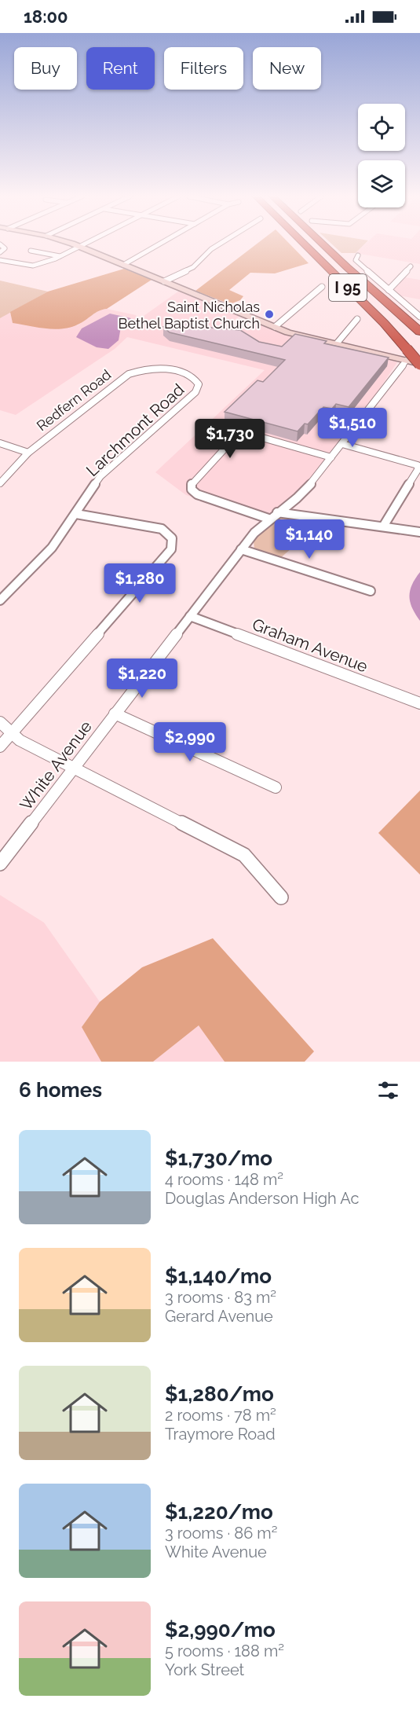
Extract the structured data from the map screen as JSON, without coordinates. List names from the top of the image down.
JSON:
{
  "streets": {
    "highway": ["I 95"],
    "street": [
      "Redfern Road",
      "Larchmont Road",
      "Graham Avenue",
      "White Avenue"
    ]
  },
  "crossings": [
    ["Redfern Road", "Larchmont Road"],
    ["Graham Avenue", "White Avenue"]
  ],
  "places": ["Saint Nicholas Bethel Baptist Church"],
  "page": {
    "status": "18:00",
    "chip": [
      "Buy",
      "Rent",
      "Filters",
      "New"
    ],
    "price": [
      "$1,510",
      "$1,730",
      "$1,140",
      "$1,280",
      "$1,220",
      "$2,990"
    ],
    "heading": "6 homes",
    "list": [
      {
        "name": "$1,730/mo",
        "note": "4 rooms · 148 m² · Douglas Anderson High Ac"
      },
      {
        "name": "$1,140/mo",
        "note": "3 rooms · 83 m² · Gerard Avenue"
      },
      {
        "name": "$1,280/mo",
        "note": "2 rooms · 78 m² · Traymore Road"
      },
      {
        "name": "$1,220/mo",
        "note": "3 rooms · 86 m² · White Avenue"
      },
      {
        "name": "$2,990/mo",
        "note": "5 rooms · 188 m² · York Street"
      }
    ]
  }
}
